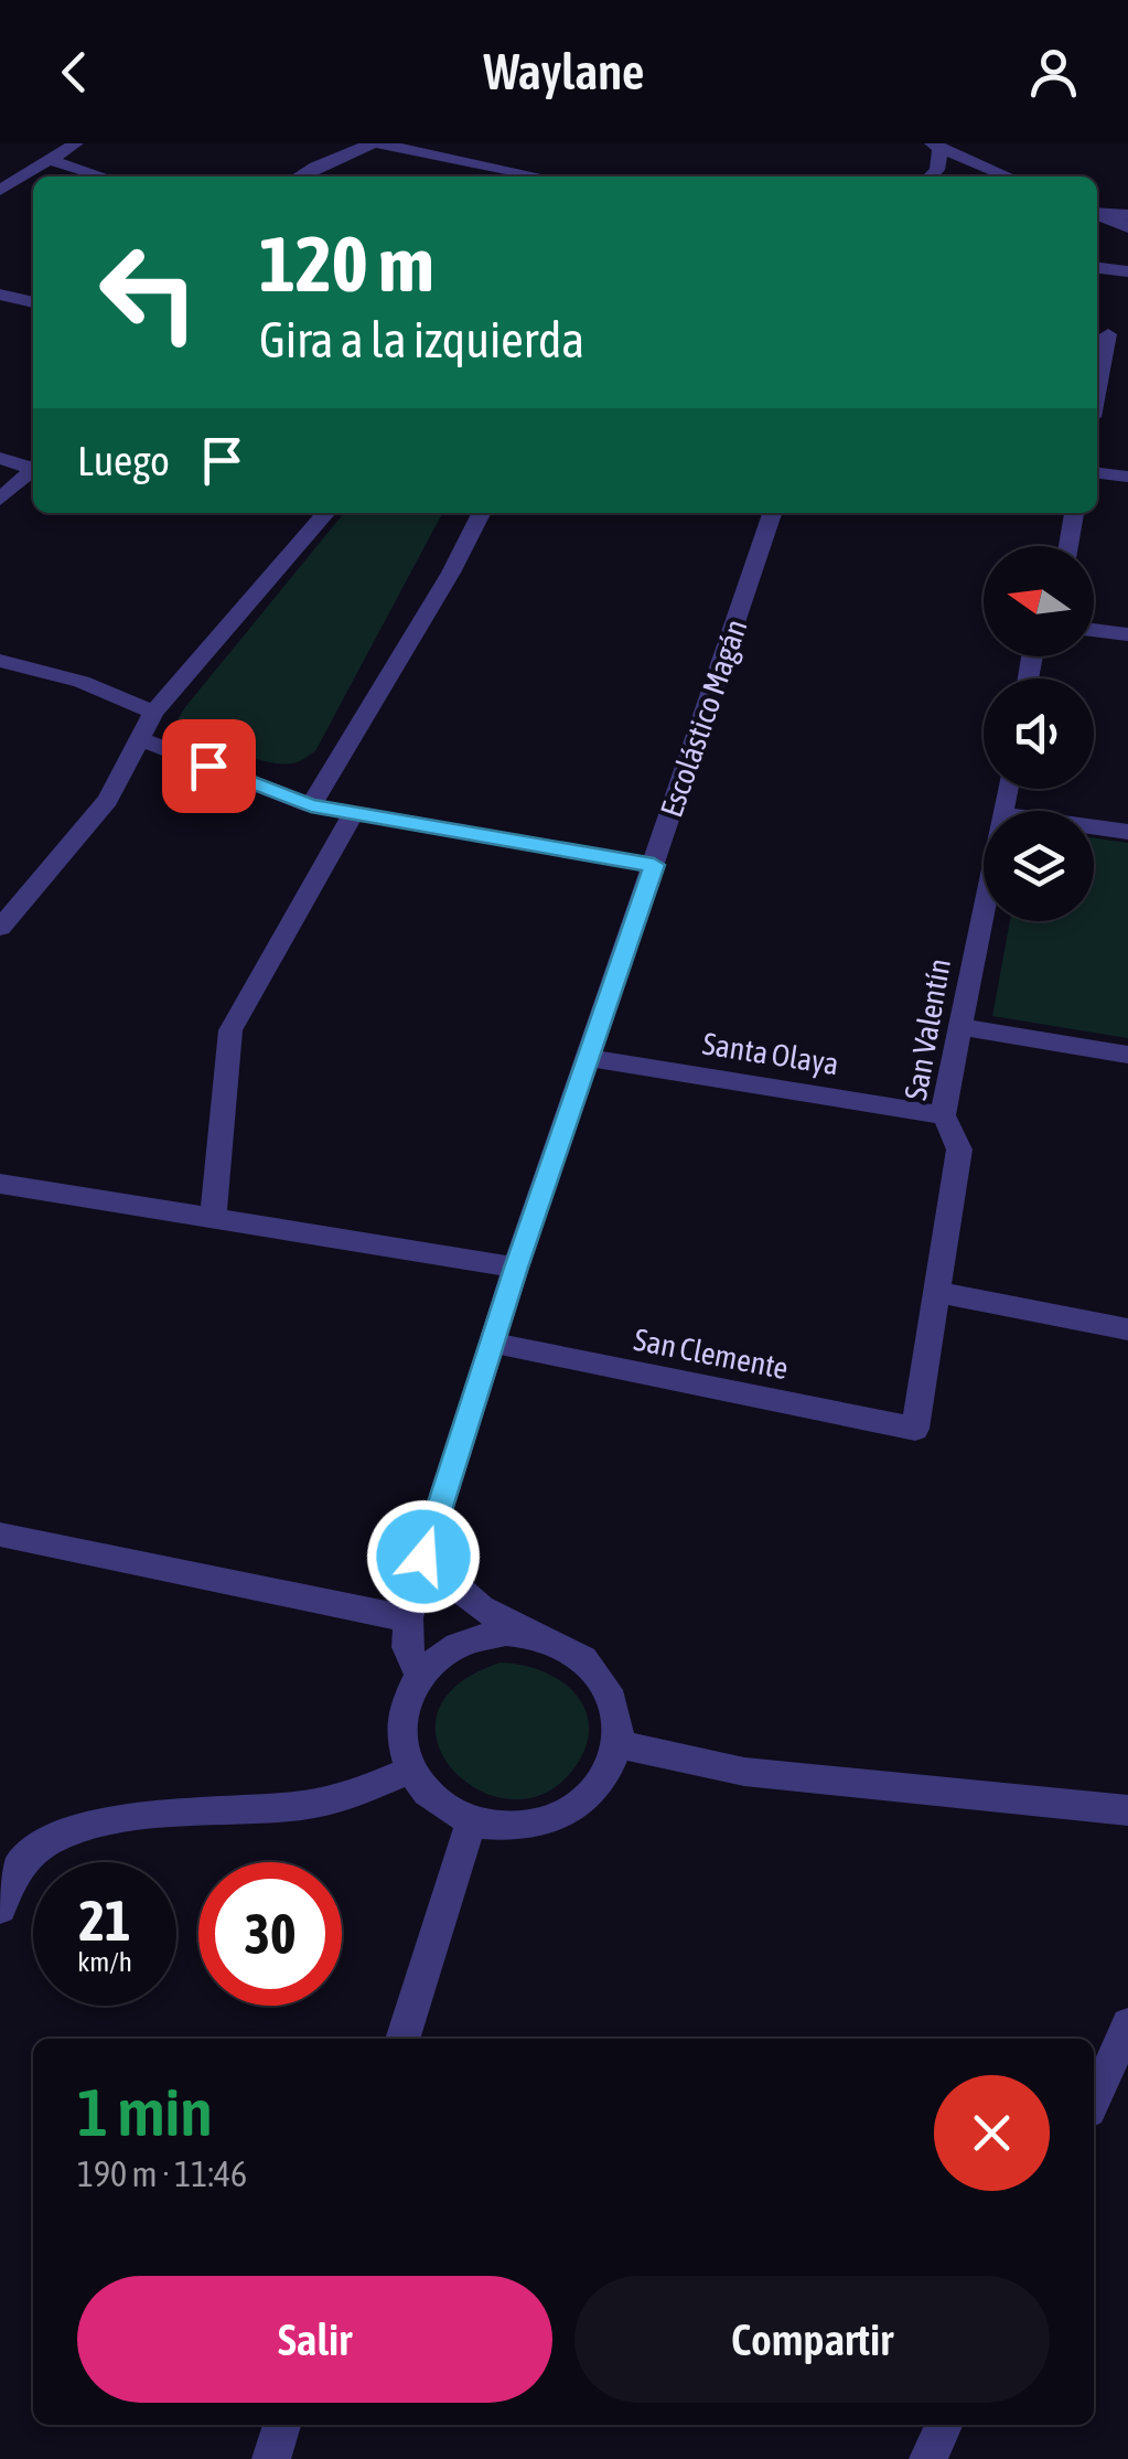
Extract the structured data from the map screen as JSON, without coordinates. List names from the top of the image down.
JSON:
{
  "streets": {
    "street": [
      "Escolástico Magán",
      "San Valentín",
      "Santa Olaya",
      "San Clemente"
    ]
  },
  "crossings": [
    ["Escolástico Magán", "Santa Olaya"],
    ["Escolástico Magán", "San Clemente"],
    ["San Valentín", "Santa Olaya"],
    ["San Valentín", "San Clemente"]
  ],
  "north": "left",
  "page": {
    "header": "Waylane",
    "turn": ["120 m", "Gira a la izquierda"],
    "then": "Luego",
    "speed": "21 km/h",
    "limit": "30",
    "heading": ["1 min", "190 m · 11:46"],
    "buttons": ["Salir", "Compartir"]
  }
}
